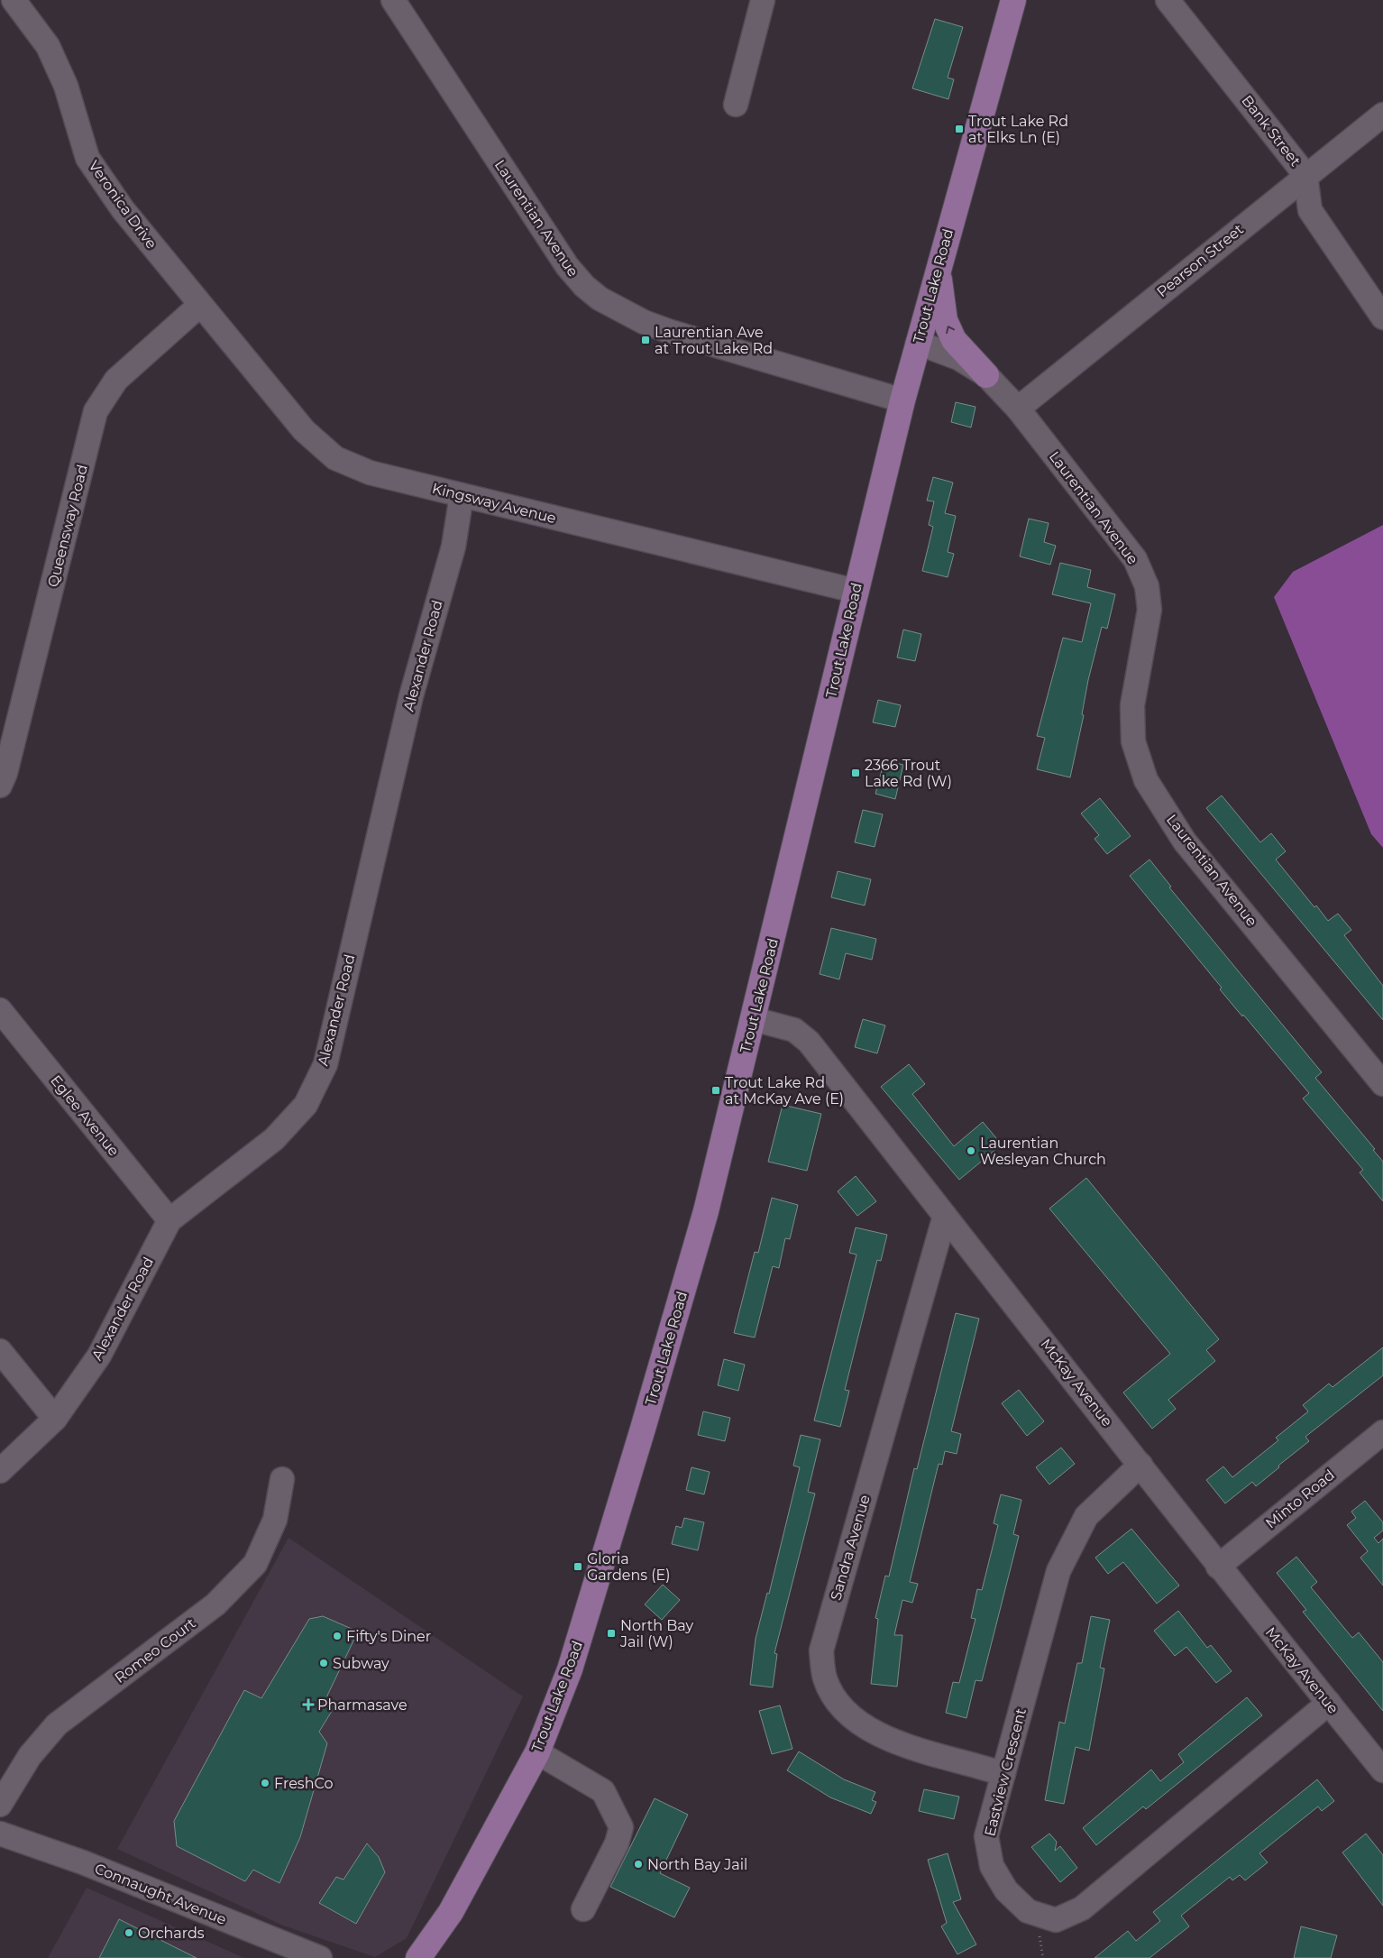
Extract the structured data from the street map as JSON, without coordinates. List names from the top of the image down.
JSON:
{
  "streets": {
    "main road": ["Trout Lake Road"],
    "street": [
      "Bank Street",
      "Veronica Drive",
      "Laurentian Avenue",
      "Pearson Street",
      "Kingsway Avenue",
      "Queensway Road",
      "Alexander Road",
      "Eglee Avenue",
      "McKay Avenue",
      "Minto Road",
      "Sandra Avenue",
      "Romeo Court",
      "Eastview Crescent",
      "Connaught Avenue"
    ]
  },
  "crossings": [
    ["Bank Street", "Pearson Street"],
    ["Veronica Drive", "Kingsway Avenue"],
    ["Veronica Drive", "Queensway Road"],
    ["Laurentian Avenue", "Pearson Street"],
    ["Laurentian Avenue", "Trout Lake Road"],
    ["Trout Lake Road", "Kingsway Avenue"],
    ["Trout Lake Road", "McKay Avenue"],
    ["Kingsway Avenue", "Queensway Road"],
    ["Kingsway Avenue", "Alexander Road"],
    ["Alexander Road", "Eglee Avenue"],
    ["McKay Avenue", "Minto Road"],
    ["McKay Avenue", "Sandra Avenue"],
    ["McKay Avenue", "Eastview Crescent"],
    ["Sandra Avenue", "Eastview Crescent"]
  ],
  "places": {
    "transit": [
      "Trout Lake Rd at Elks Ln (E)",
      "Laurentian Ave at Trout Lake Rd",
      "2366 Trout Lake Rd (W)",
      "Trout Lake Rd at McKay Ave (E)",
      "Gloria Gardens (E)",
      "North Bay Jail (W)"
    ],
    "other": [
      "Laurentian Wesleyan Church",
      "Fifty's Diner",
      "Subway",
      "FreshCo",
      "North Bay Jail",
      "Orchards"
    ],
    "health": ["Pharmasave"]
  }
}
